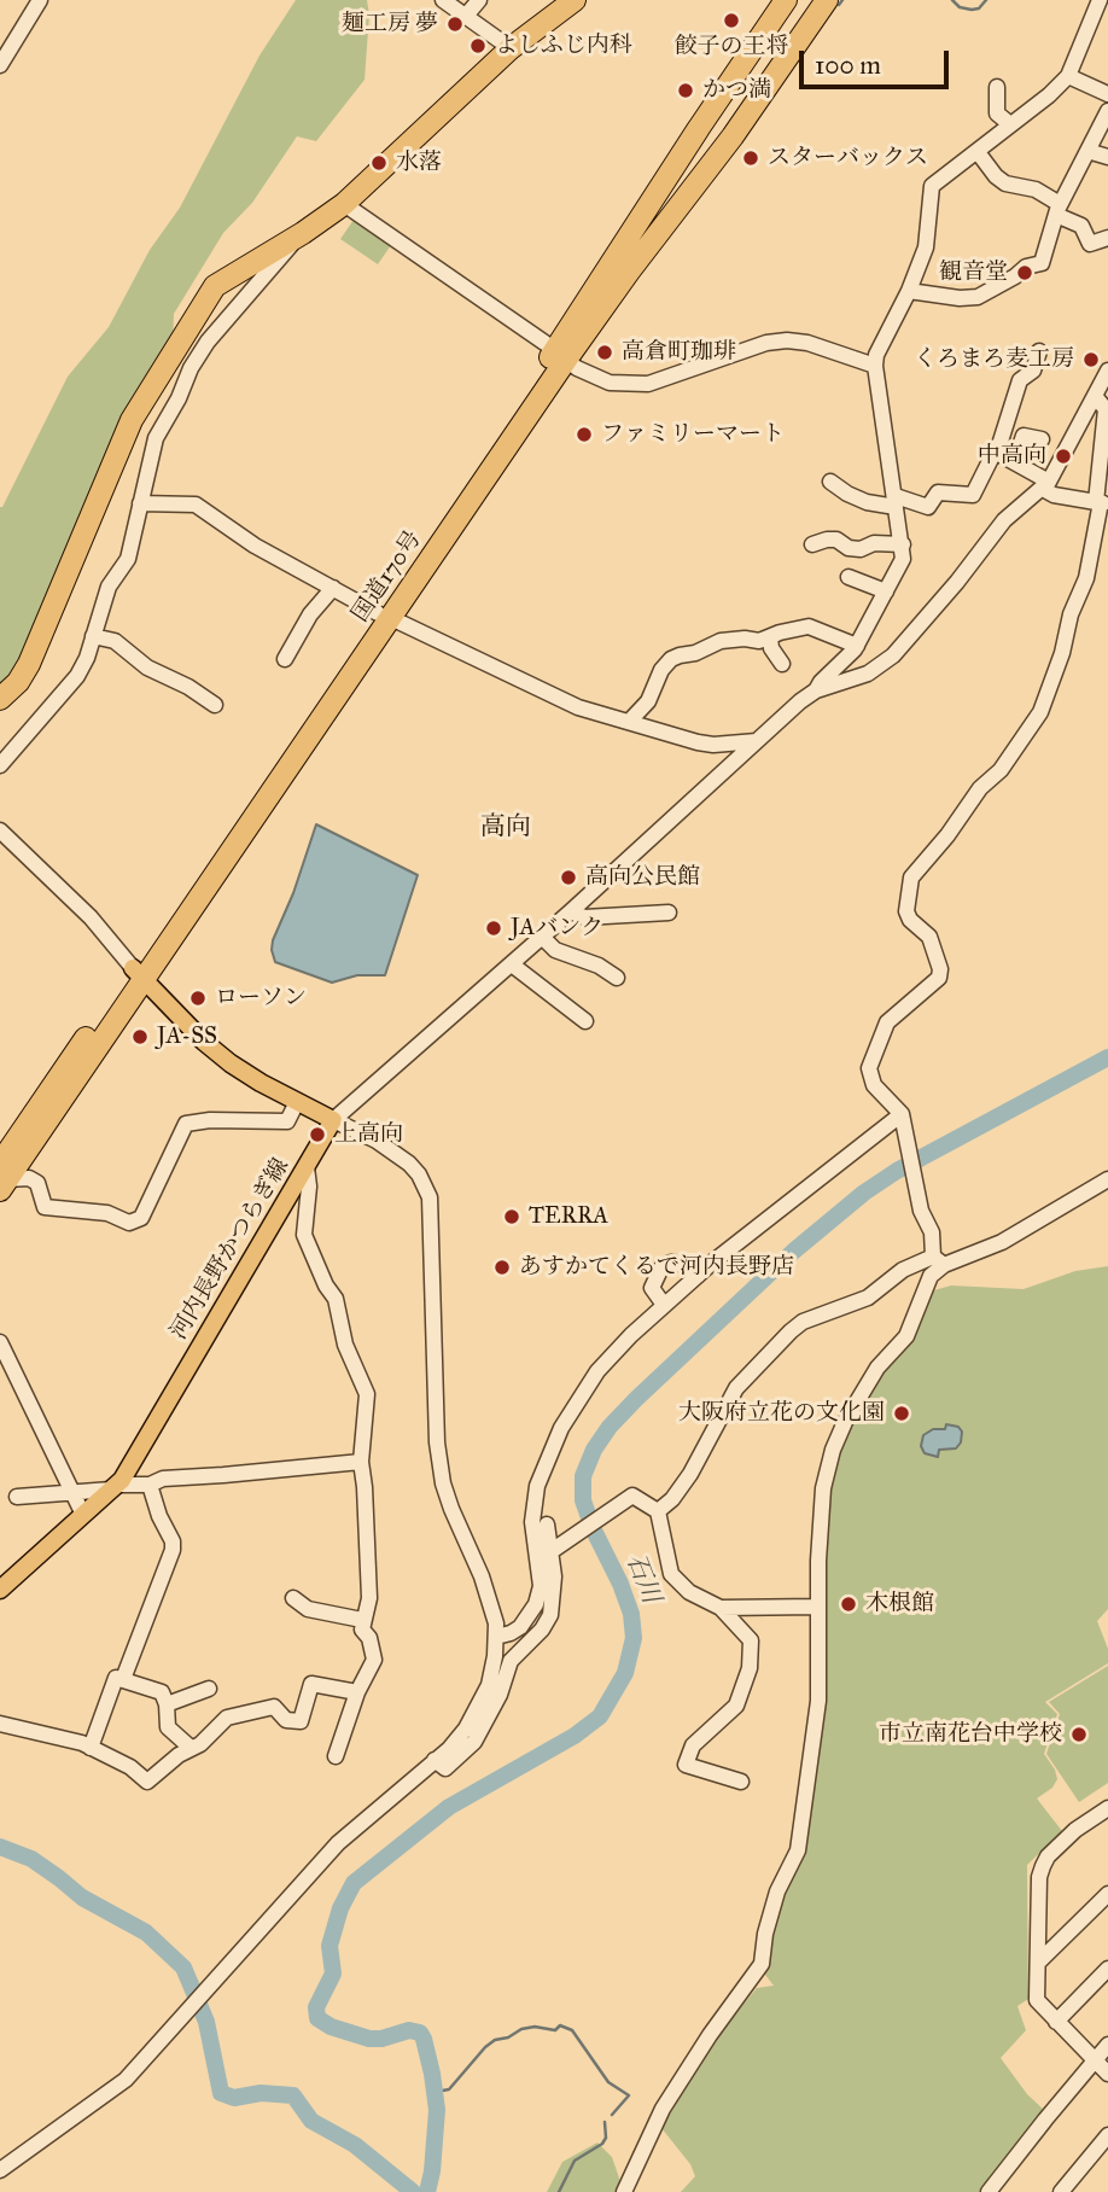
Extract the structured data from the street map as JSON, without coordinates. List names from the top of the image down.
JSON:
{
  "streets": {
    "highway": ["国道170号"],
    "main road": ["河内長野かつらぎ線"]
  },
  "districts": ["高向"],
  "water": ["石川"],
  "places": [
    "餃子の王将",
    "麺工房 夢",
    "よしふじ内科",
    "かつ満",
    "スターバックス",
    "水落",
    "観音堂",
    "高倉町珈琲",
    "くろまろ麦工房",
    "ファミリーマート",
    "中高向",
    "高向公民館",
    "JAバンク",
    "ローソン",
    "JA-SS",
    "上高向",
    "TERRA",
    "あすかてくるで河内長野店",
    "大阪府立花の文化園",
    "木根館",
    "市立南花台中学校"
  ],
  "scale_bar": "100 m"
}
